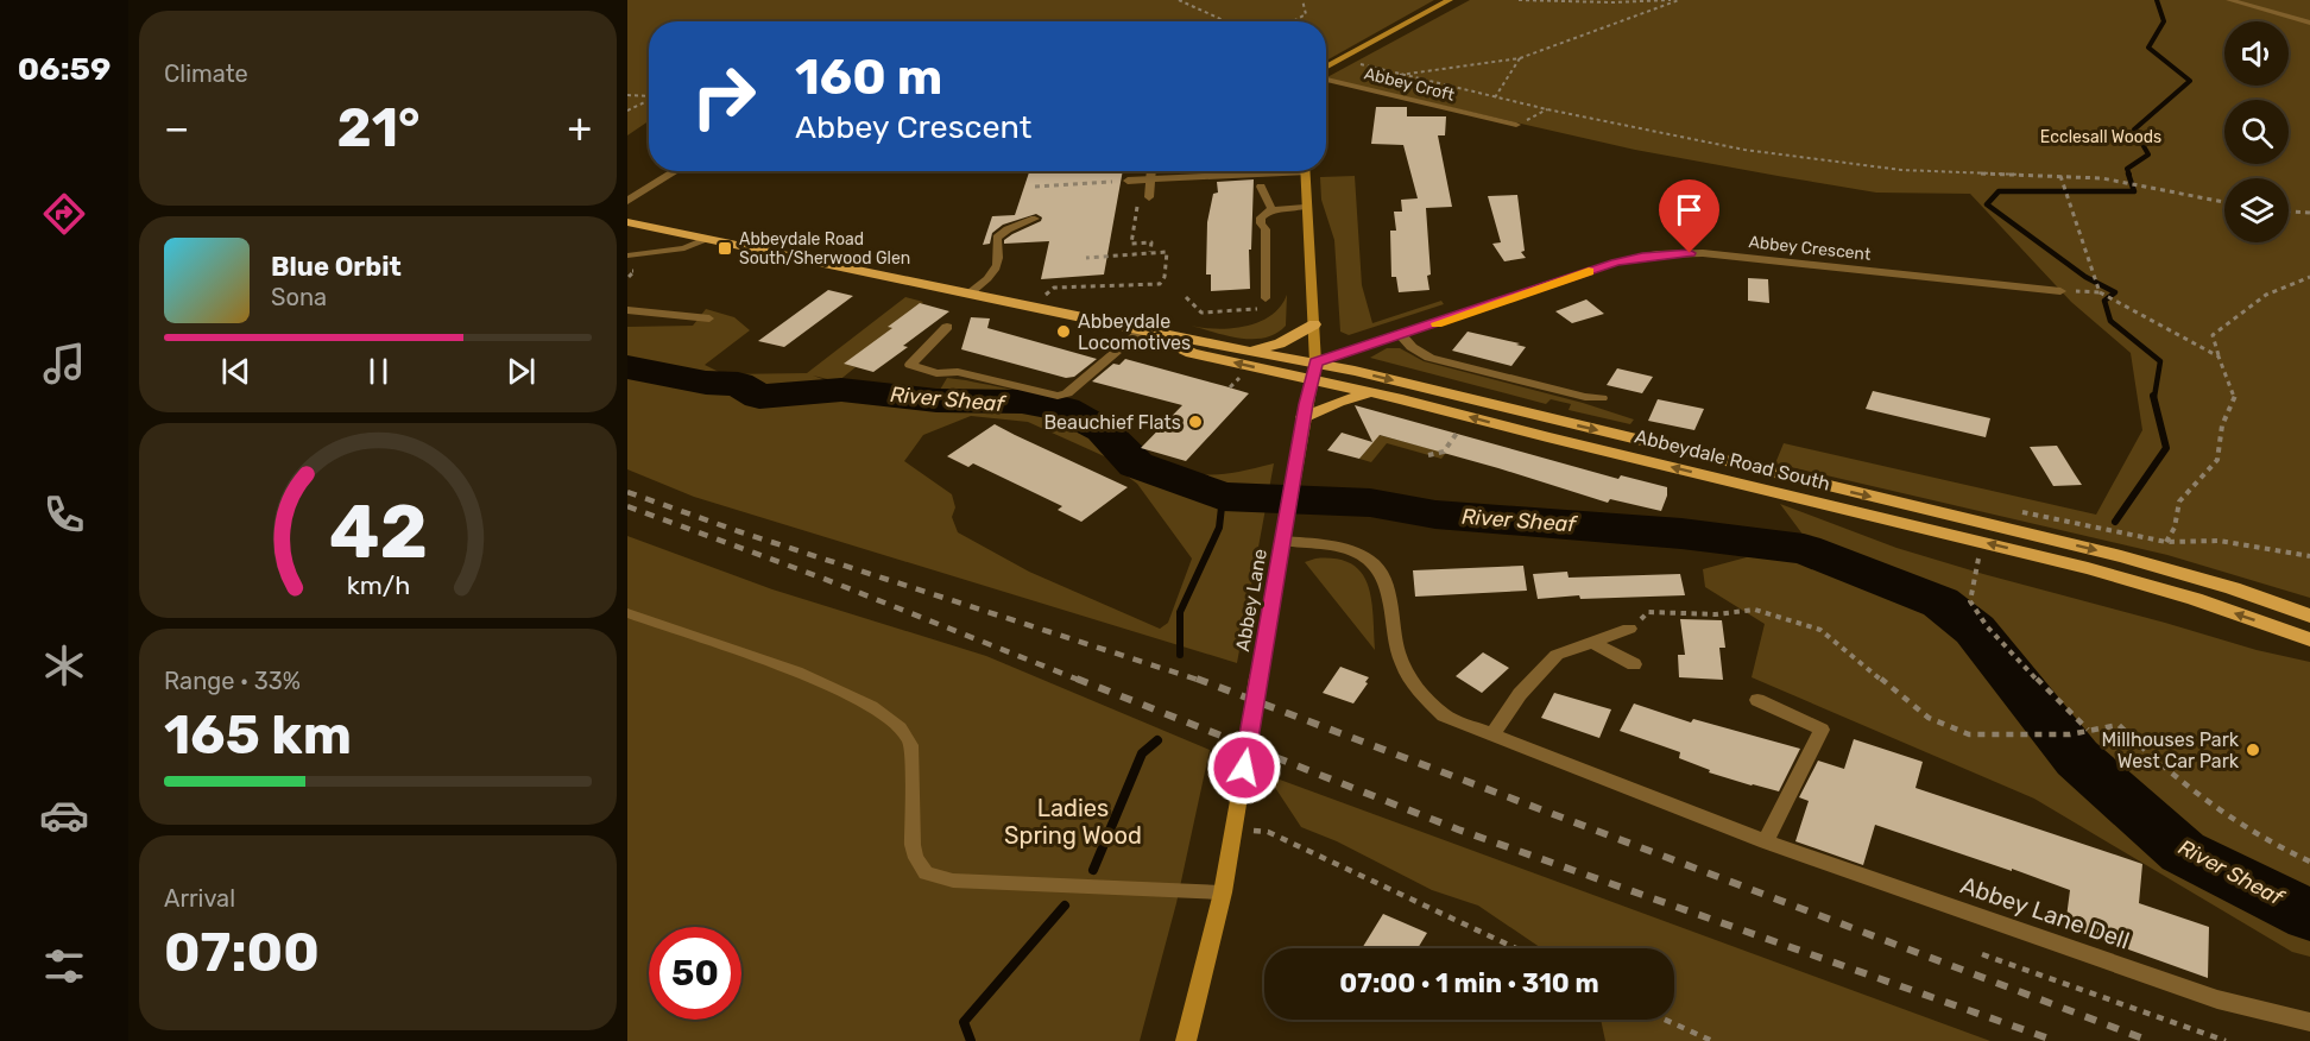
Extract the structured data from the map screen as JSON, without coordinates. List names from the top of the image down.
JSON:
{
  "streets": {
    "main road": ["Abbeydale Road South", "Abbey Lane"],
    "street": ["Abbey Croft", "Abbey Crescent", "Abbey Lane Dell"]
  },
  "crossings": [
    ["Abbey Crescent", "Abbeydale Road South"],
    ["Abbey Crescent", "Abbey Lane"],
    ["Abbeydale Road South", "Abbey Lane"],
    ["Abbey Lane", "Abbey Lane Dell"]
  ],
  "water": ["River Sheaf"],
  "parks": ["Ecclesall Woods", "Ladies Spring Wood"],
  "places": {
    "transit": ["Abbeydale Road South/Sherwood Glen"],
    "other": ["Abbeydale Locomotives", "Beauchief Flats", "Millhouses Park West Car Park"]
  },
  "page": {
    "tabs": "06:59",
    "tile": [
      "Climate",
      ["Range · 33%", "165 km"],
      ["Arrival", "07:00"]
    ],
    "turn": ["160 m", "Abbey Crescent"],
    "heat": ["−", "21°", "+"],
    "song": ["Blue Orbit", "Sona"],
    "limit": "50",
    "trip": "07:00 · 1 min · 310 m",
    "gauge": ["42", "km/h"]
  }
}
